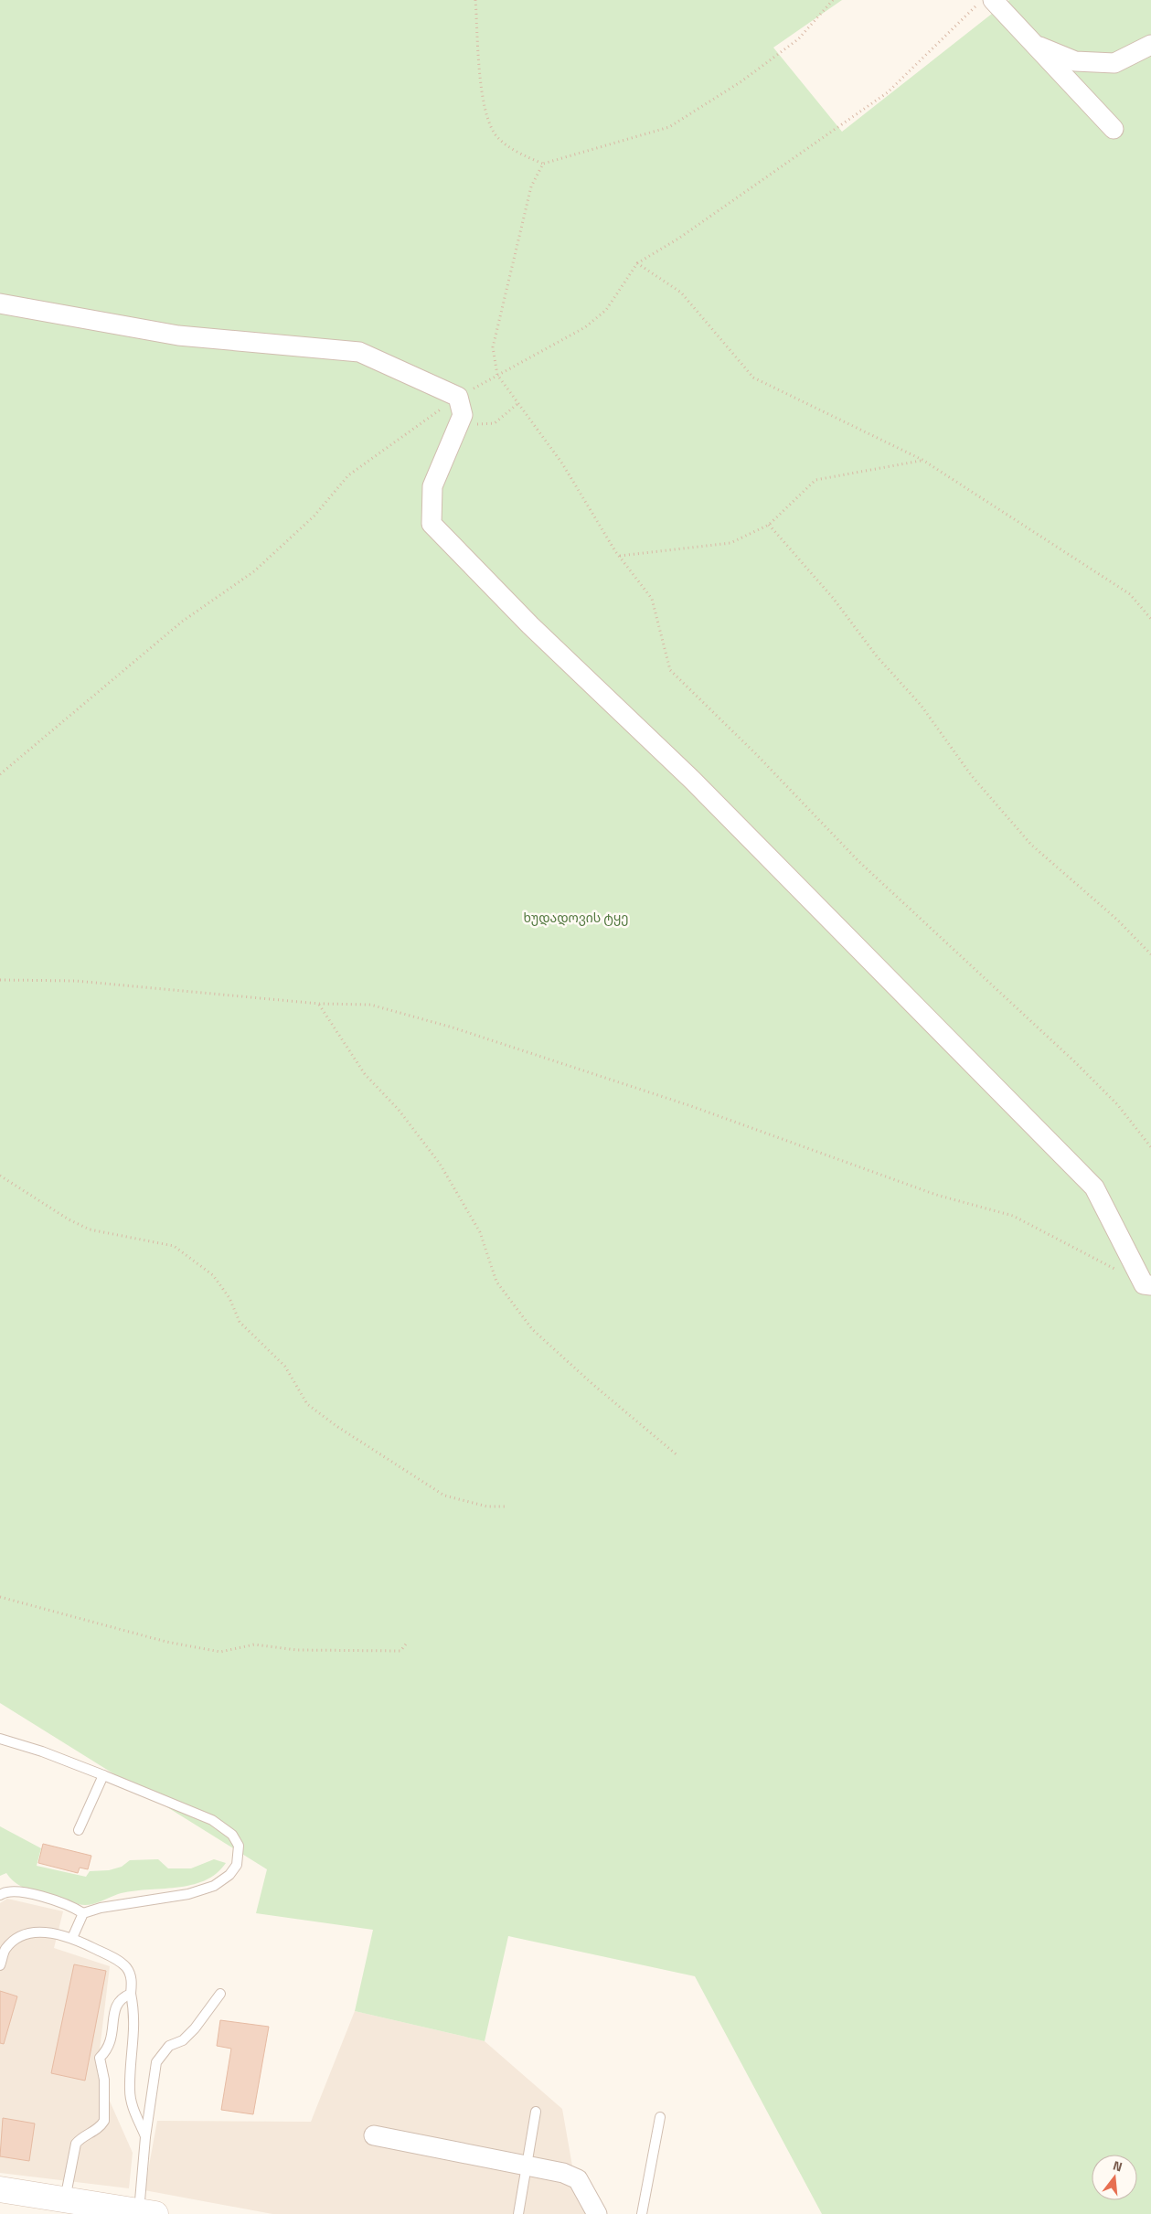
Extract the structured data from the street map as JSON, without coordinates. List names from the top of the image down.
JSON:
{
  "parks": ["ხუდადოვის ტყე"],
  "north": "top"
}
